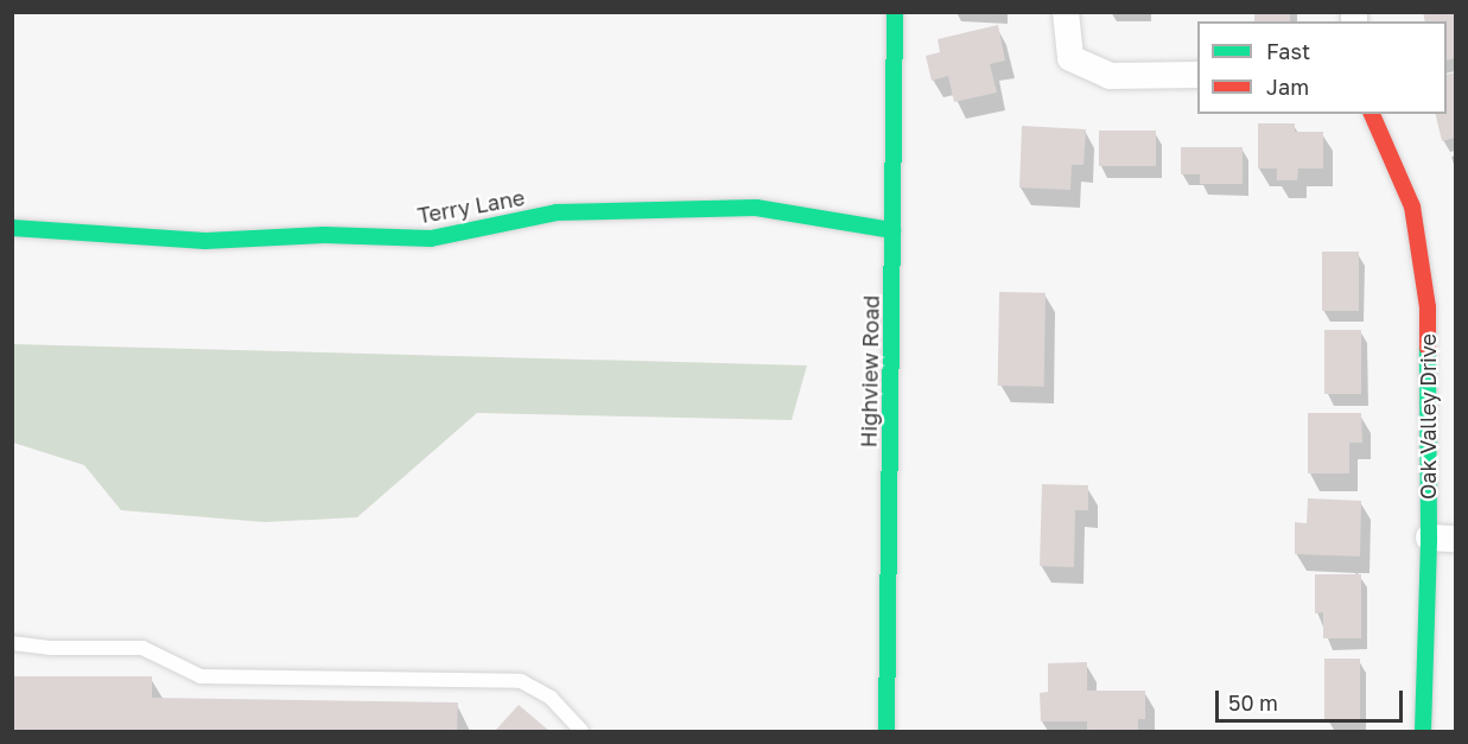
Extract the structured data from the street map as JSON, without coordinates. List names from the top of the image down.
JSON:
{
  "streets": {
    "street": ["Terry Lane", "Highview Road", "Oak Valley Drive"]
  },
  "crossings": [
    ["Terry Lane", "Highview Road"]
  ],
  "legend": ["Fast", "Jam"],
  "scale_bar": "50 m"
}
